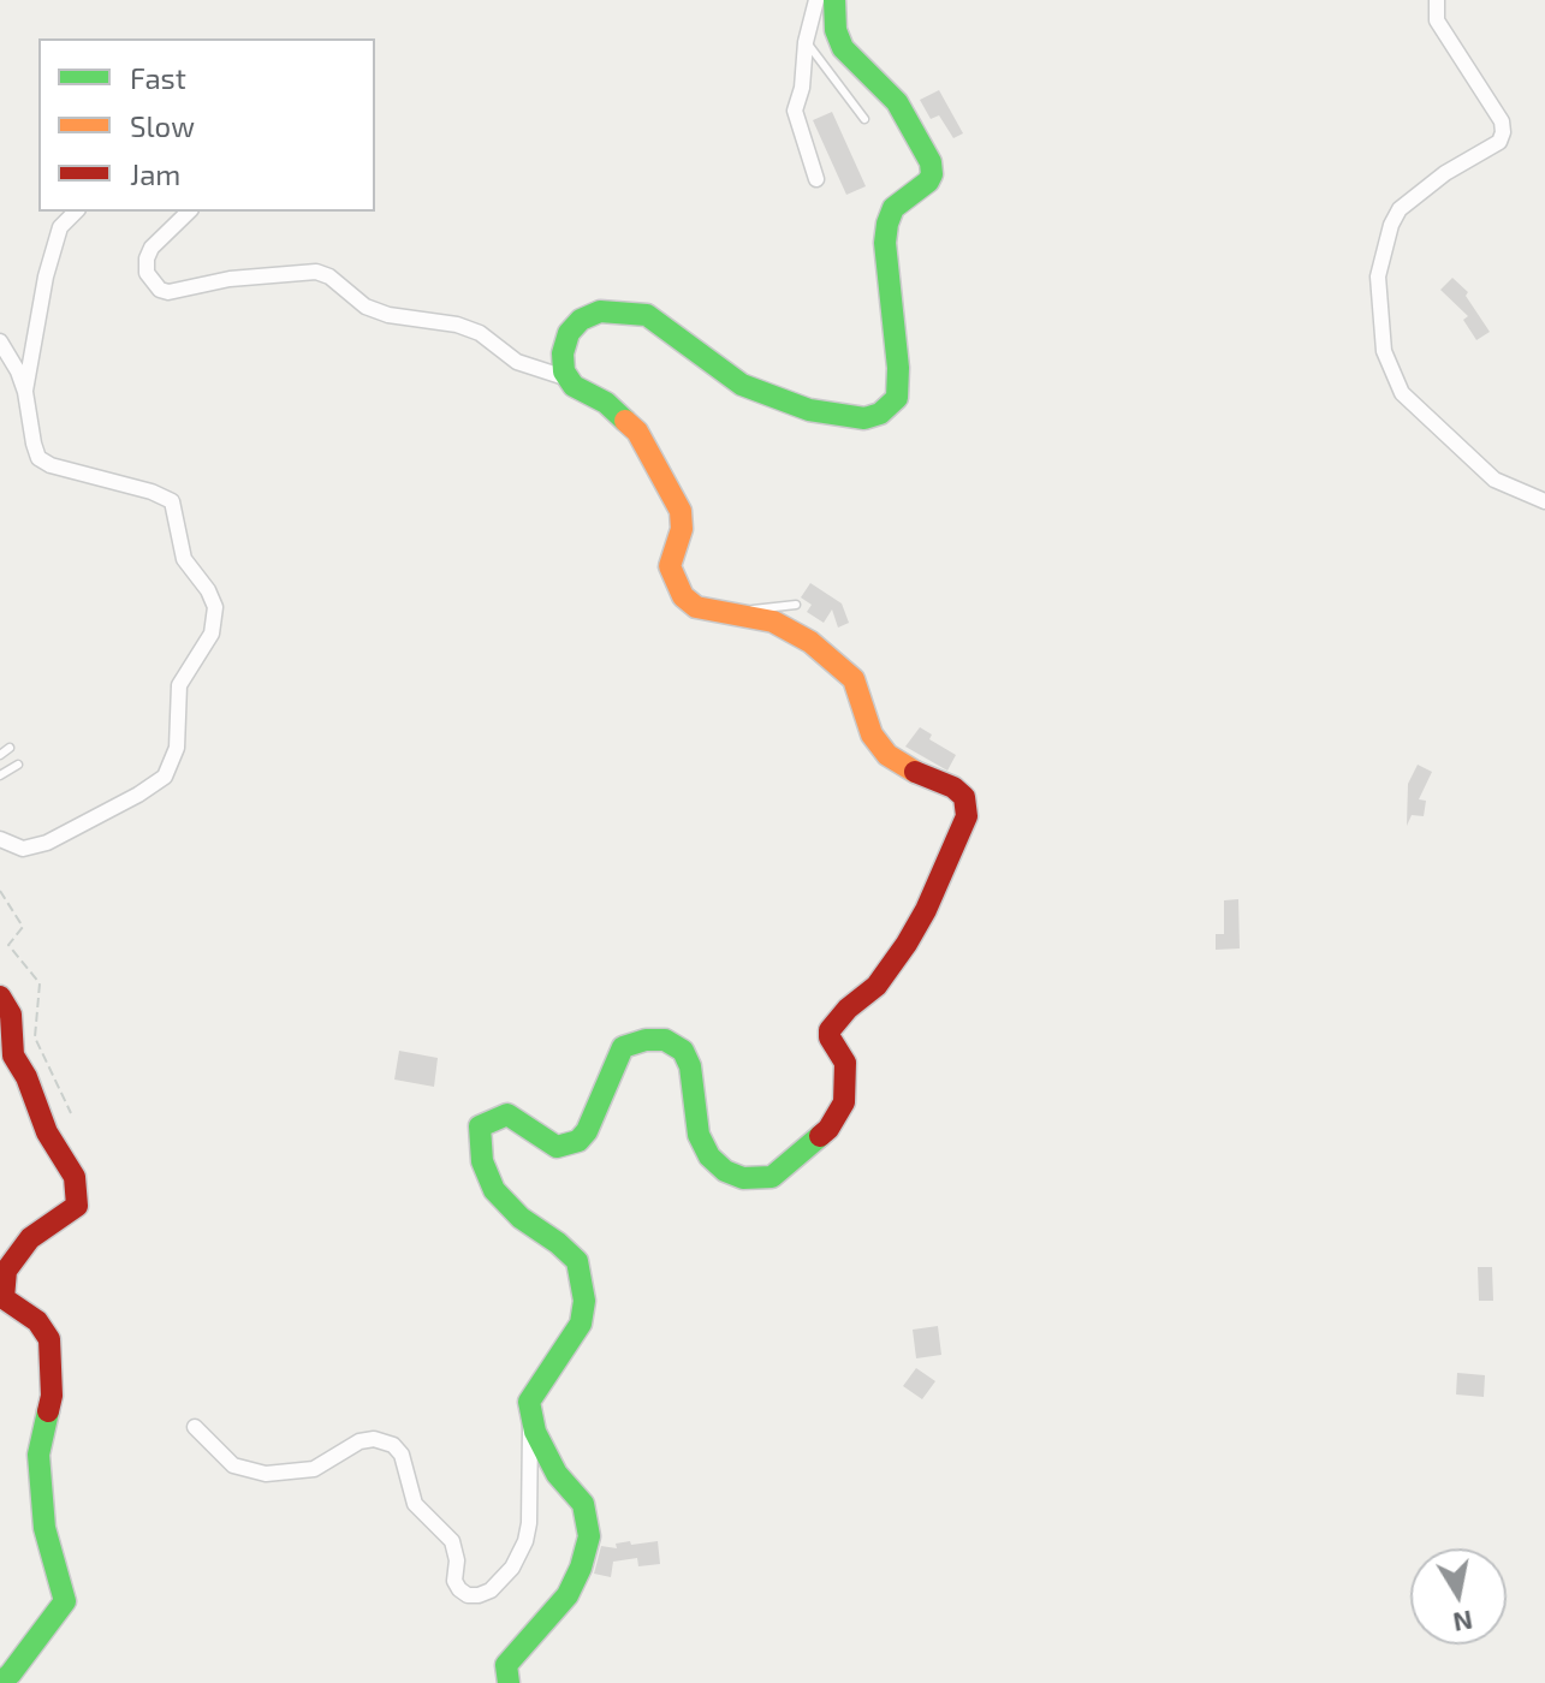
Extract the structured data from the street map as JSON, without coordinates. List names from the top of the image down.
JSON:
{
  "legend": ["Fast", "Slow", "Jam"],
  "north": "bottom"
}
